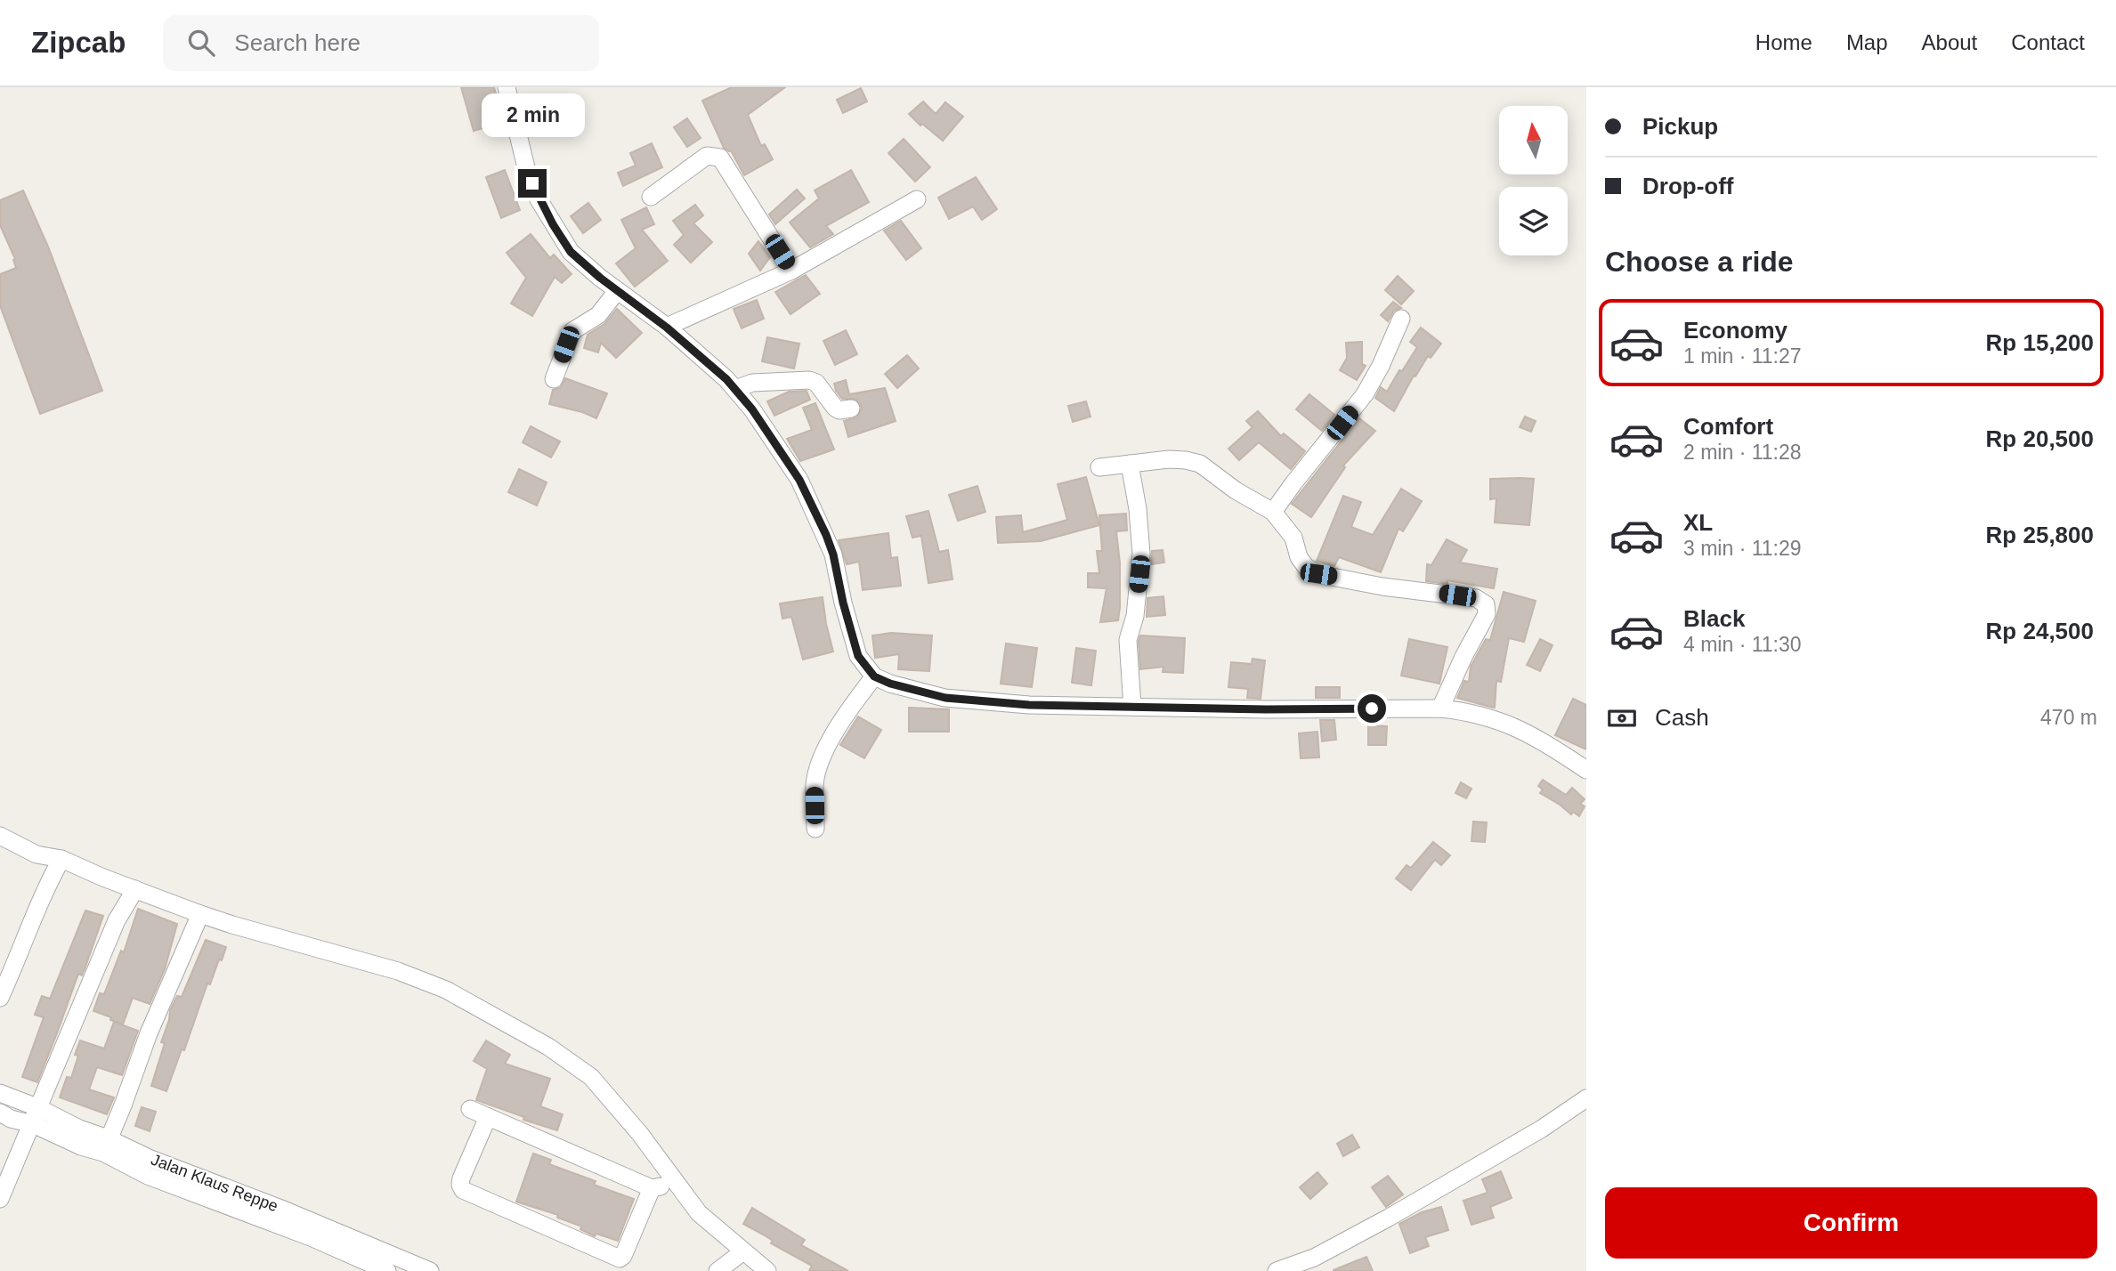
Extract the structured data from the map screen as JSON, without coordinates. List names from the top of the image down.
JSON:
{
  "streets": {
    "street": ["Jalan Klaus Reppe"]
  },
  "north": "top",
  "page": {
    "header": "Zipcab",
    "search": "Search here",
    "nav": [
      "Home",
      "Map",
      "About",
      "Contact"
    ],
    "banner": ["Pickup", "Drop-off"],
    "bubble": "2 min",
    "heading": "Choose a ride",
    "list": [
      {
        "name": "Economy",
        "note": "1 min · 11:27",
        "value": "Rp 15,200"
      },
      {
        "name": "Comfort",
        "note": "2 min · 11:28",
        "value": "Rp 20,500"
      },
      {
        "name": "XL",
        "note": "3 min · 11:29",
        "value": "Rp 25,800"
      },
      {
        "name": "Black",
        "note": "4 min · 11:30",
        "value": "Rp 24,500"
      }
    ],
    "pay": ["Cash", "470 m"],
    "buttons": "Confirm"
  }
}
